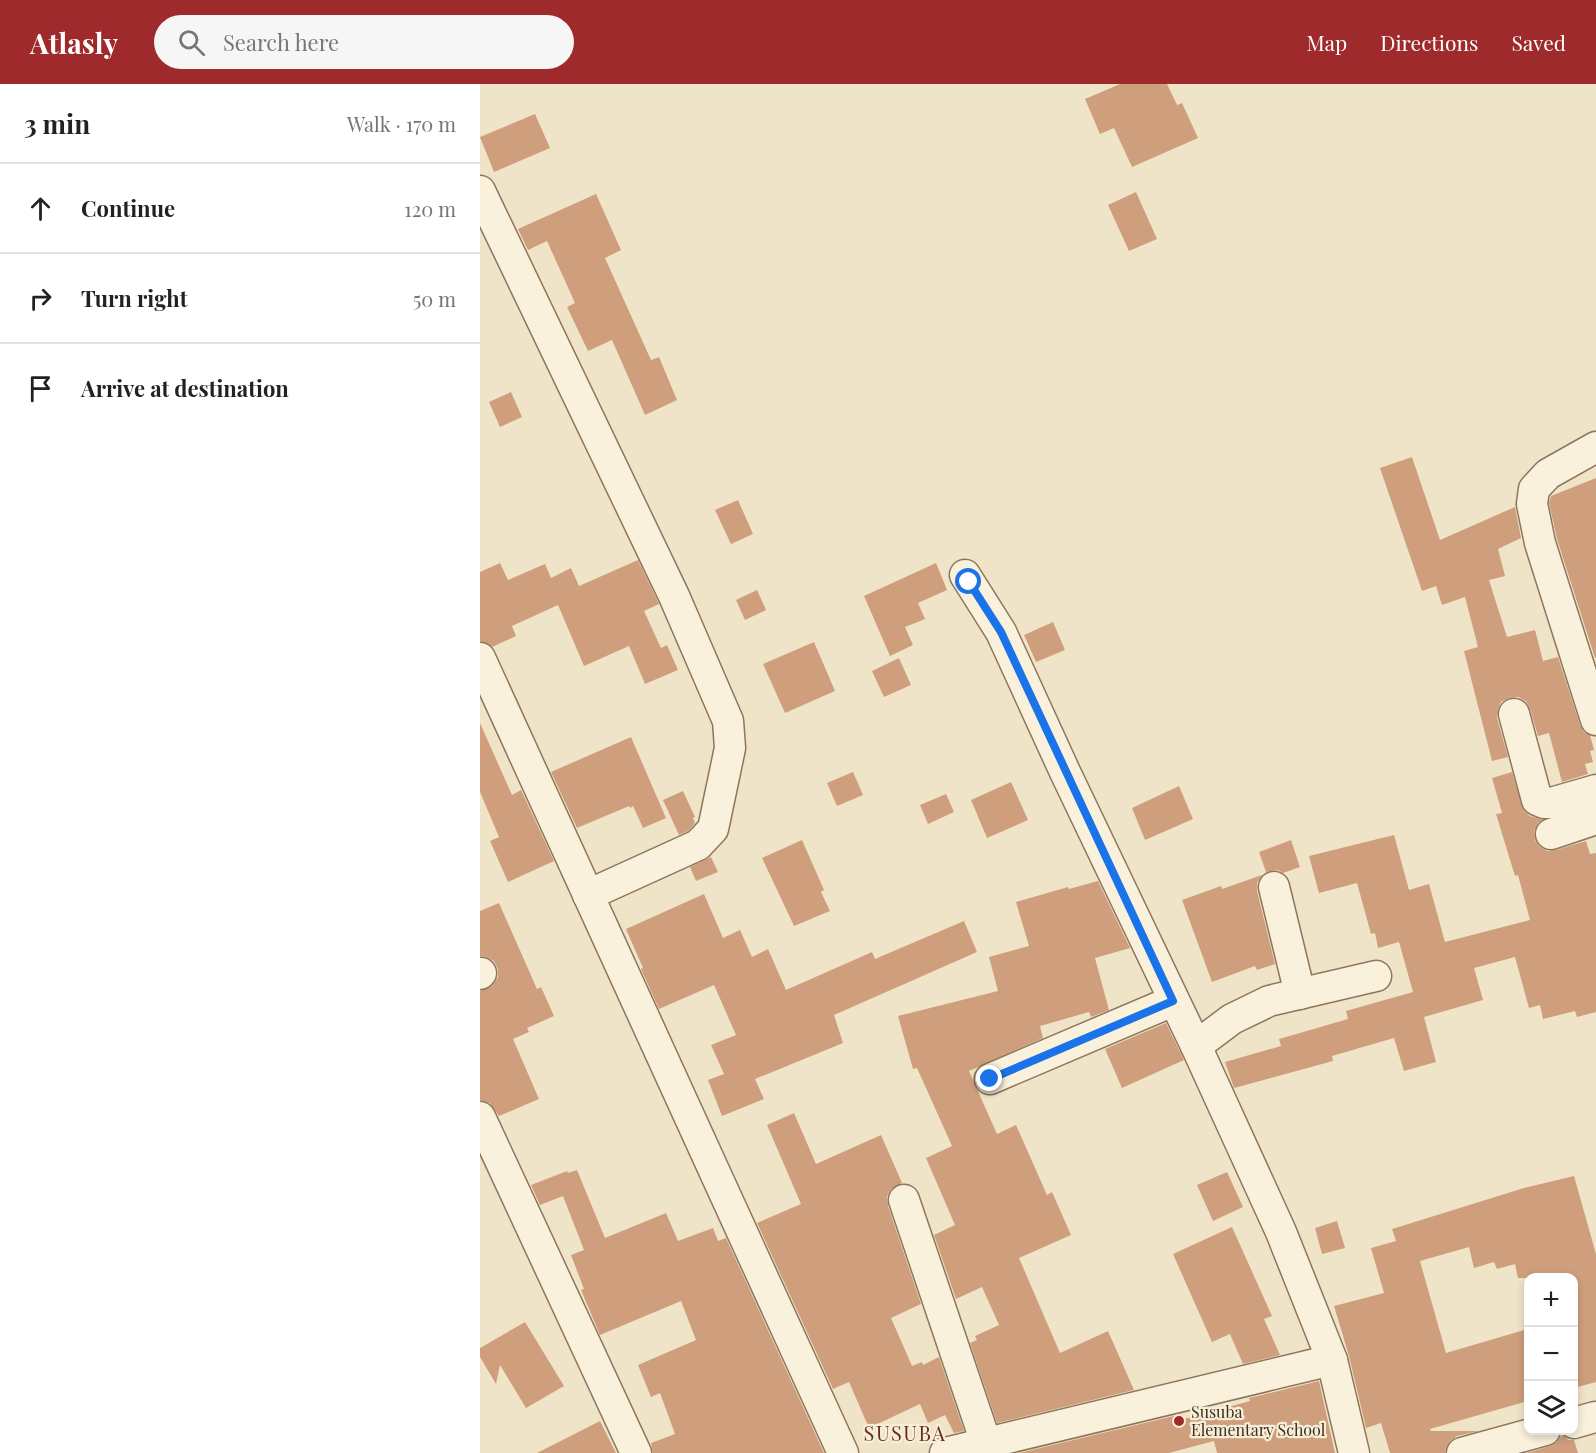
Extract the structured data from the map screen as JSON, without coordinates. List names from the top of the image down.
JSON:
{
  "districts": ["SUSUBA"],
  "places": ["Susuba Elementary School"],
  "page": {
    "header": "Atlasly",
    "search": "Search here",
    "nav": ["Map", "Directions", "Saved"],
    "heading": ["3 min", "Walk · 170 m"],
    "list": [
      ["Continue", "120 m"],
      ["Turn right", "50 m"],
      "Arrive at destination"
    ],
    "map_buttons": ["+", "−"]
  }
}
